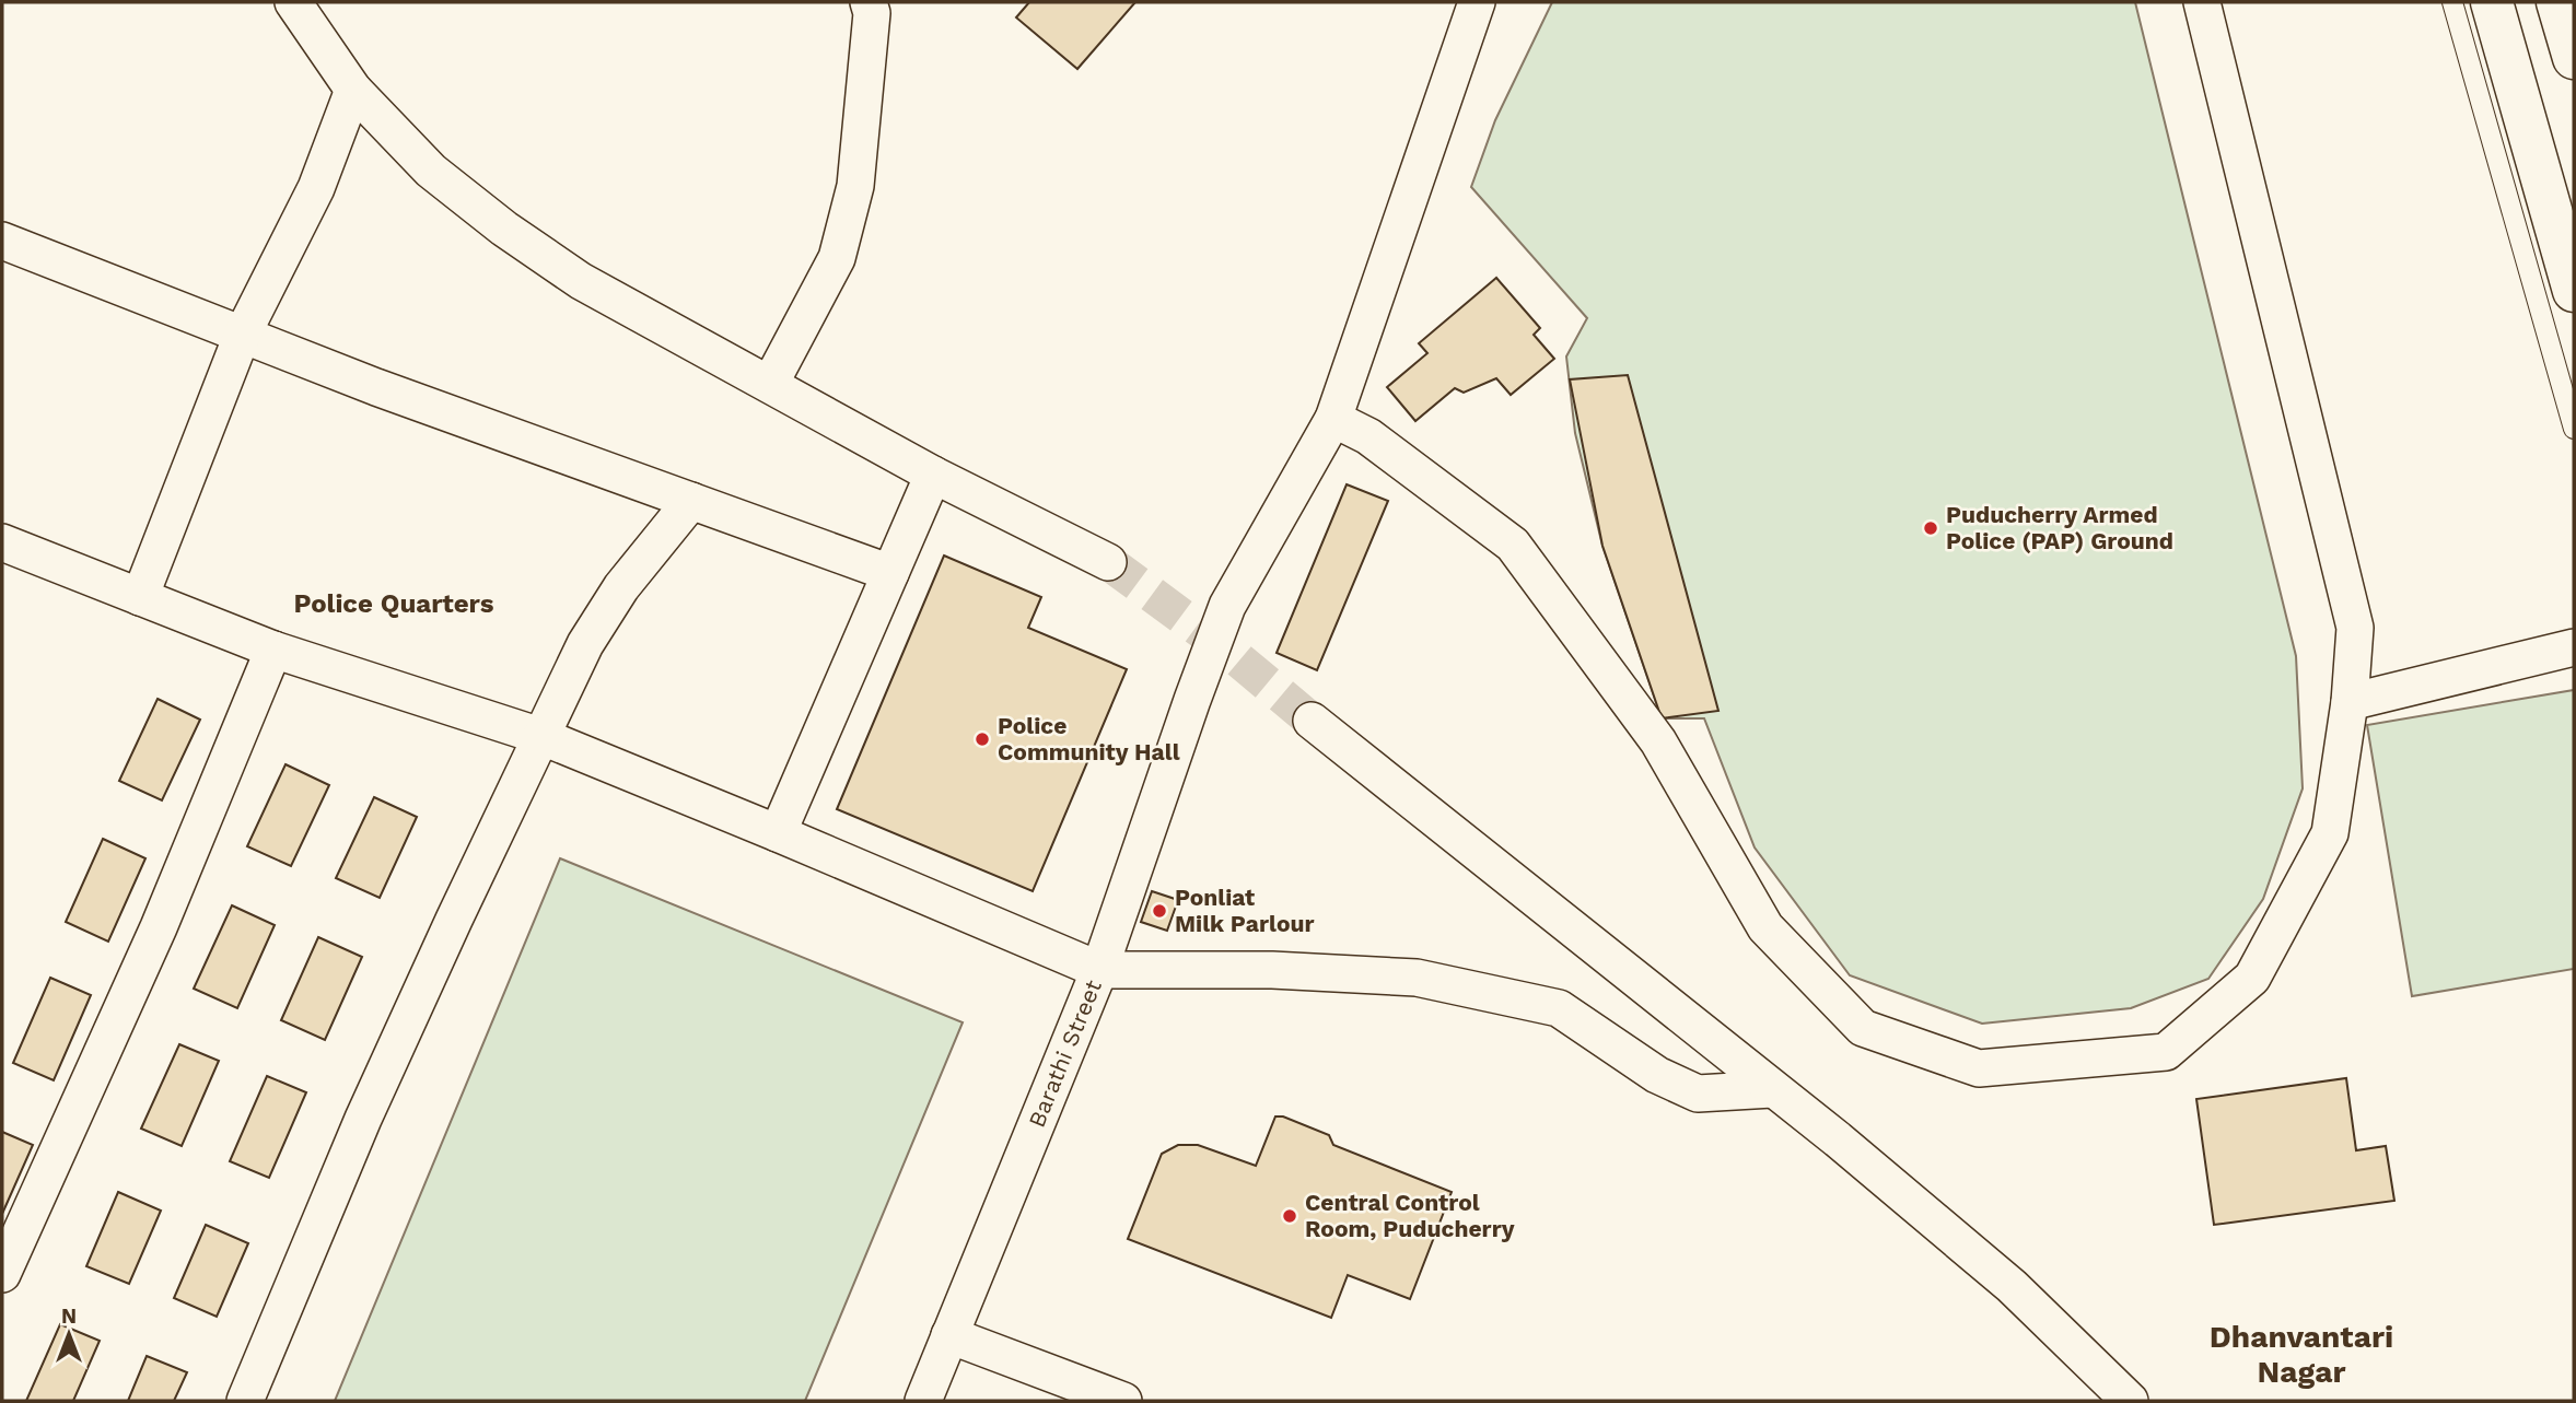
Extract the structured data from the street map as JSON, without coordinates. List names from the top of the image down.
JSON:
{
  "streets": {
    "street": ["Barathi Street"]
  },
  "districts": ["Police Quarters", "Dhanvantari Nagar"],
  "places": [
    "Puducherry Armed Police (PAP) Ground",
    "Police Community Hall",
    "Ponliat Milk Parlour",
    "Central Control Room, Puducherry"
  ],
  "north": "top"
}
